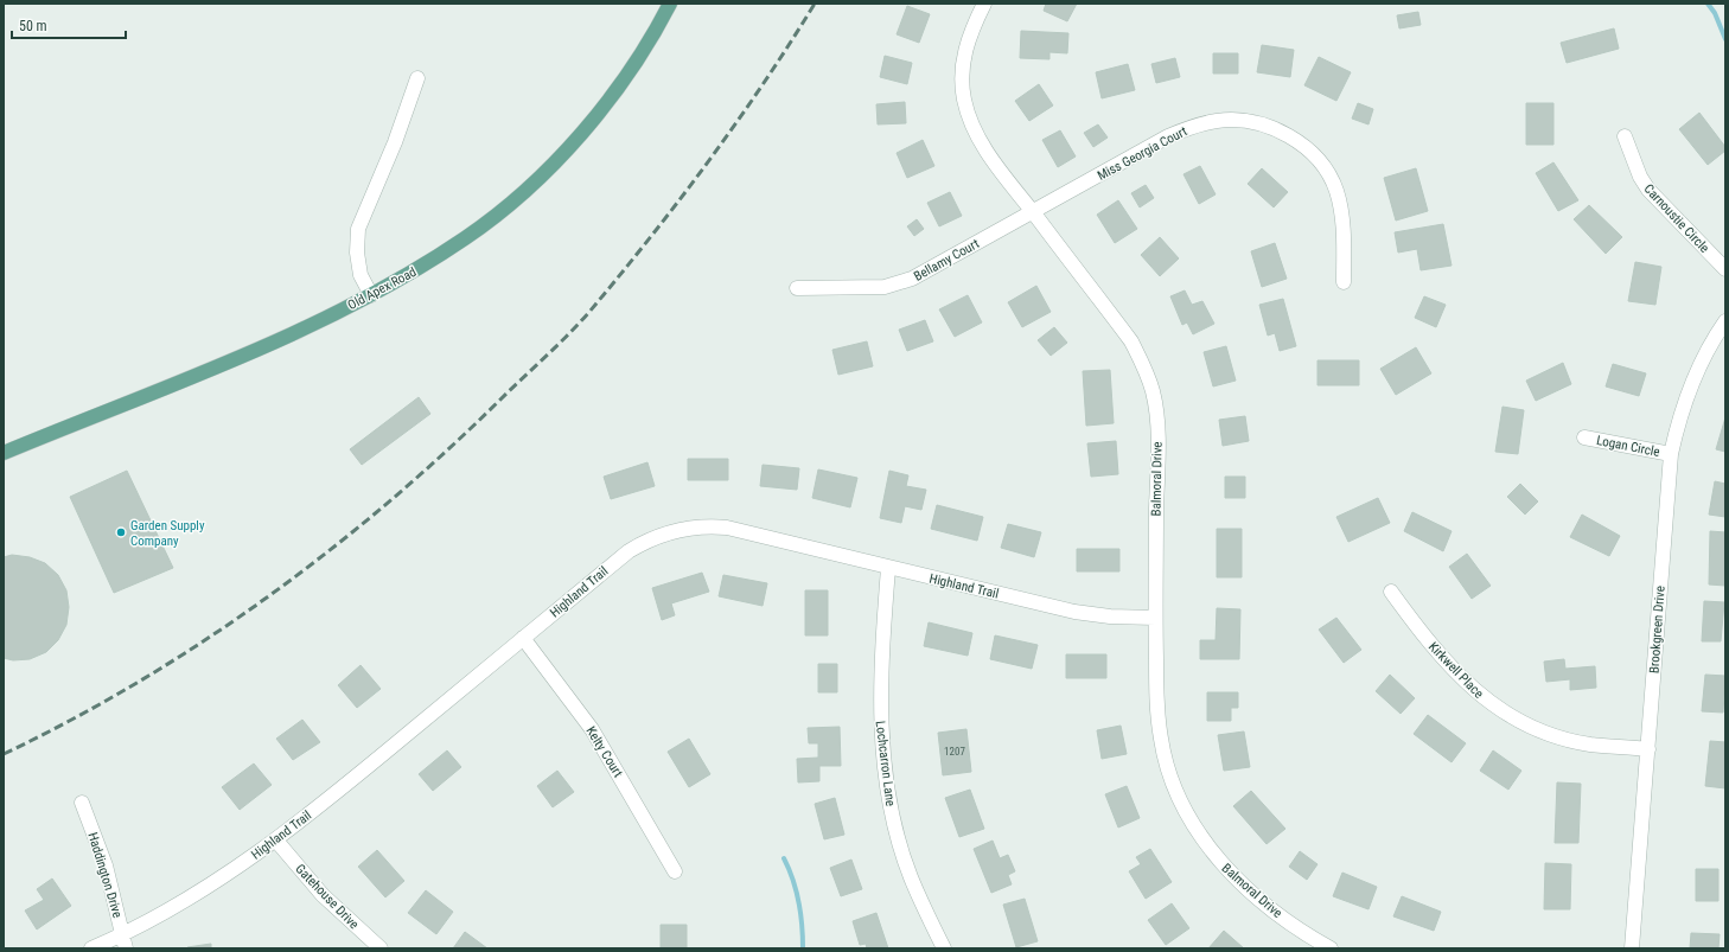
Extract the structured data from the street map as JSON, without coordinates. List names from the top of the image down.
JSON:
{
  "streets": {
    "main road": ["Old Apex Road"],
    "street": [
      "Miss Georgia Court",
      "Carnoustie Circle",
      "Bellamy Court",
      "Logan Circle",
      "Balmoral Drive",
      "Highland Trail",
      "Brookgreen Drive",
      "Kirkwell Place",
      "Kelty Court",
      "Lochcarron Lane",
      "Haddington Drive",
      "Gatehouse Drive"
    ]
  },
  "crossings": [
    ["Miss Georgia Court", "Bellamy Court"],
    ["Miss Georgia Court", "Balmoral Drive"],
    ["Bellamy Court", "Balmoral Drive"],
    ["Logan Circle", "Brookgreen Drive"],
    ["Balmoral Drive", "Highland Trail"],
    ["Highland Trail", "Kelty Court"],
    ["Highland Trail", "Lochcarron Lane"],
    ["Highland Trail", "Haddington Drive"],
    ["Highland Trail", "Gatehouse Drive"],
    ["Brookgreen Drive", "Kirkwell Place"]
  ],
  "places": ["Garden Supply Company"],
  "house_numbers": ["1207"],
  "scale_bar": "50 m"
}
